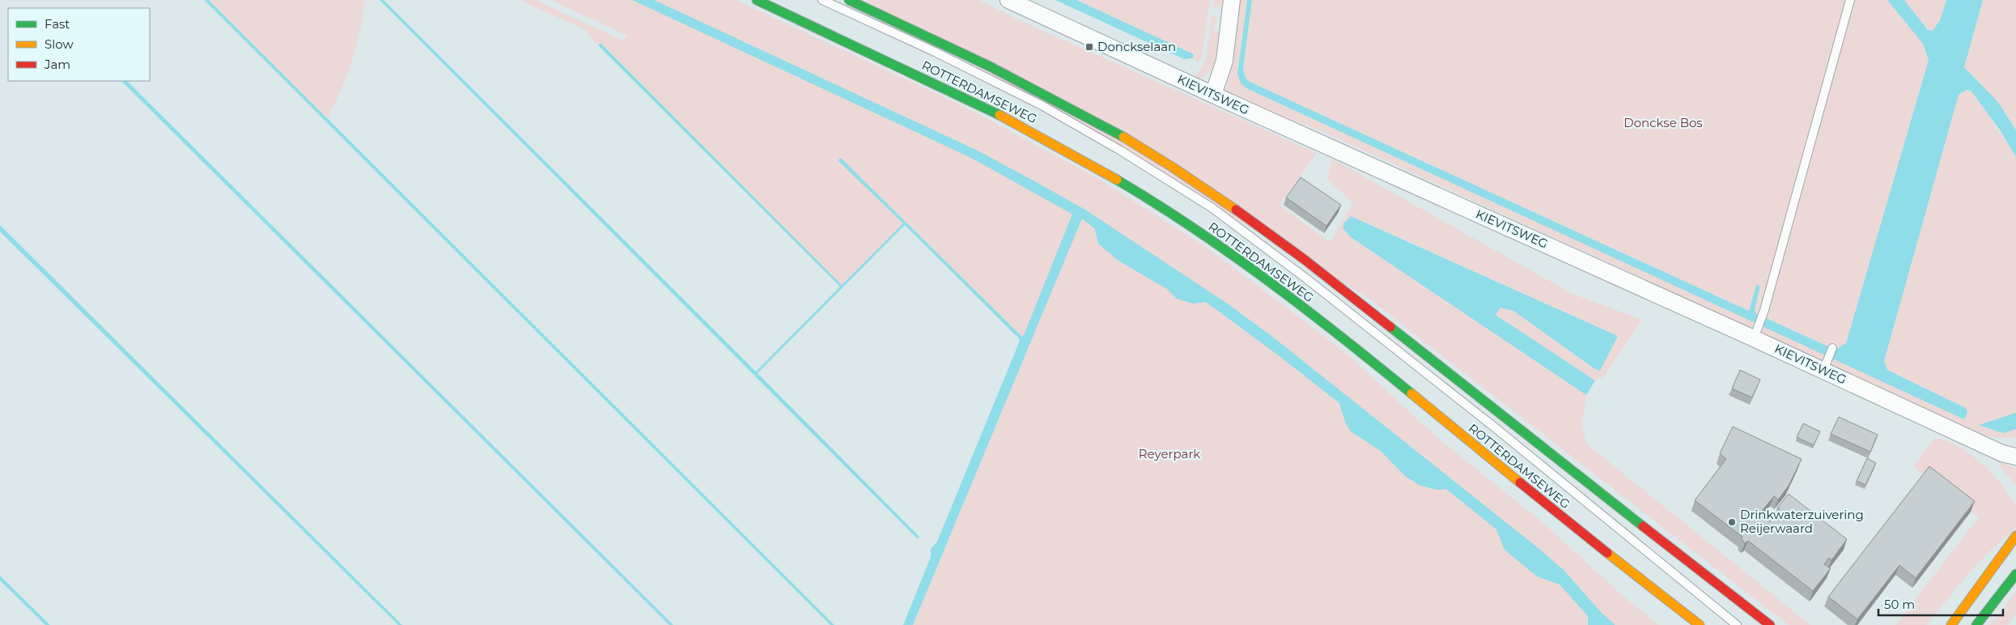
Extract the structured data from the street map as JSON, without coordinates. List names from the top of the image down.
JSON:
{
  "streets": {
    "main road": ["ROTTERDAMSEWEG"],
    "street": ["KIEVITSWEG"]
  },
  "parks": ["Donckse Bos", "Reyerpark"],
  "places": {
    "transit": ["Donckselaan"],
    "other": ["Drinkwaterzuivering Reijerwaard"]
  },
  "legend": ["Fast", "Slow", "Jam"],
  "scale_bar": "50 m"
}
